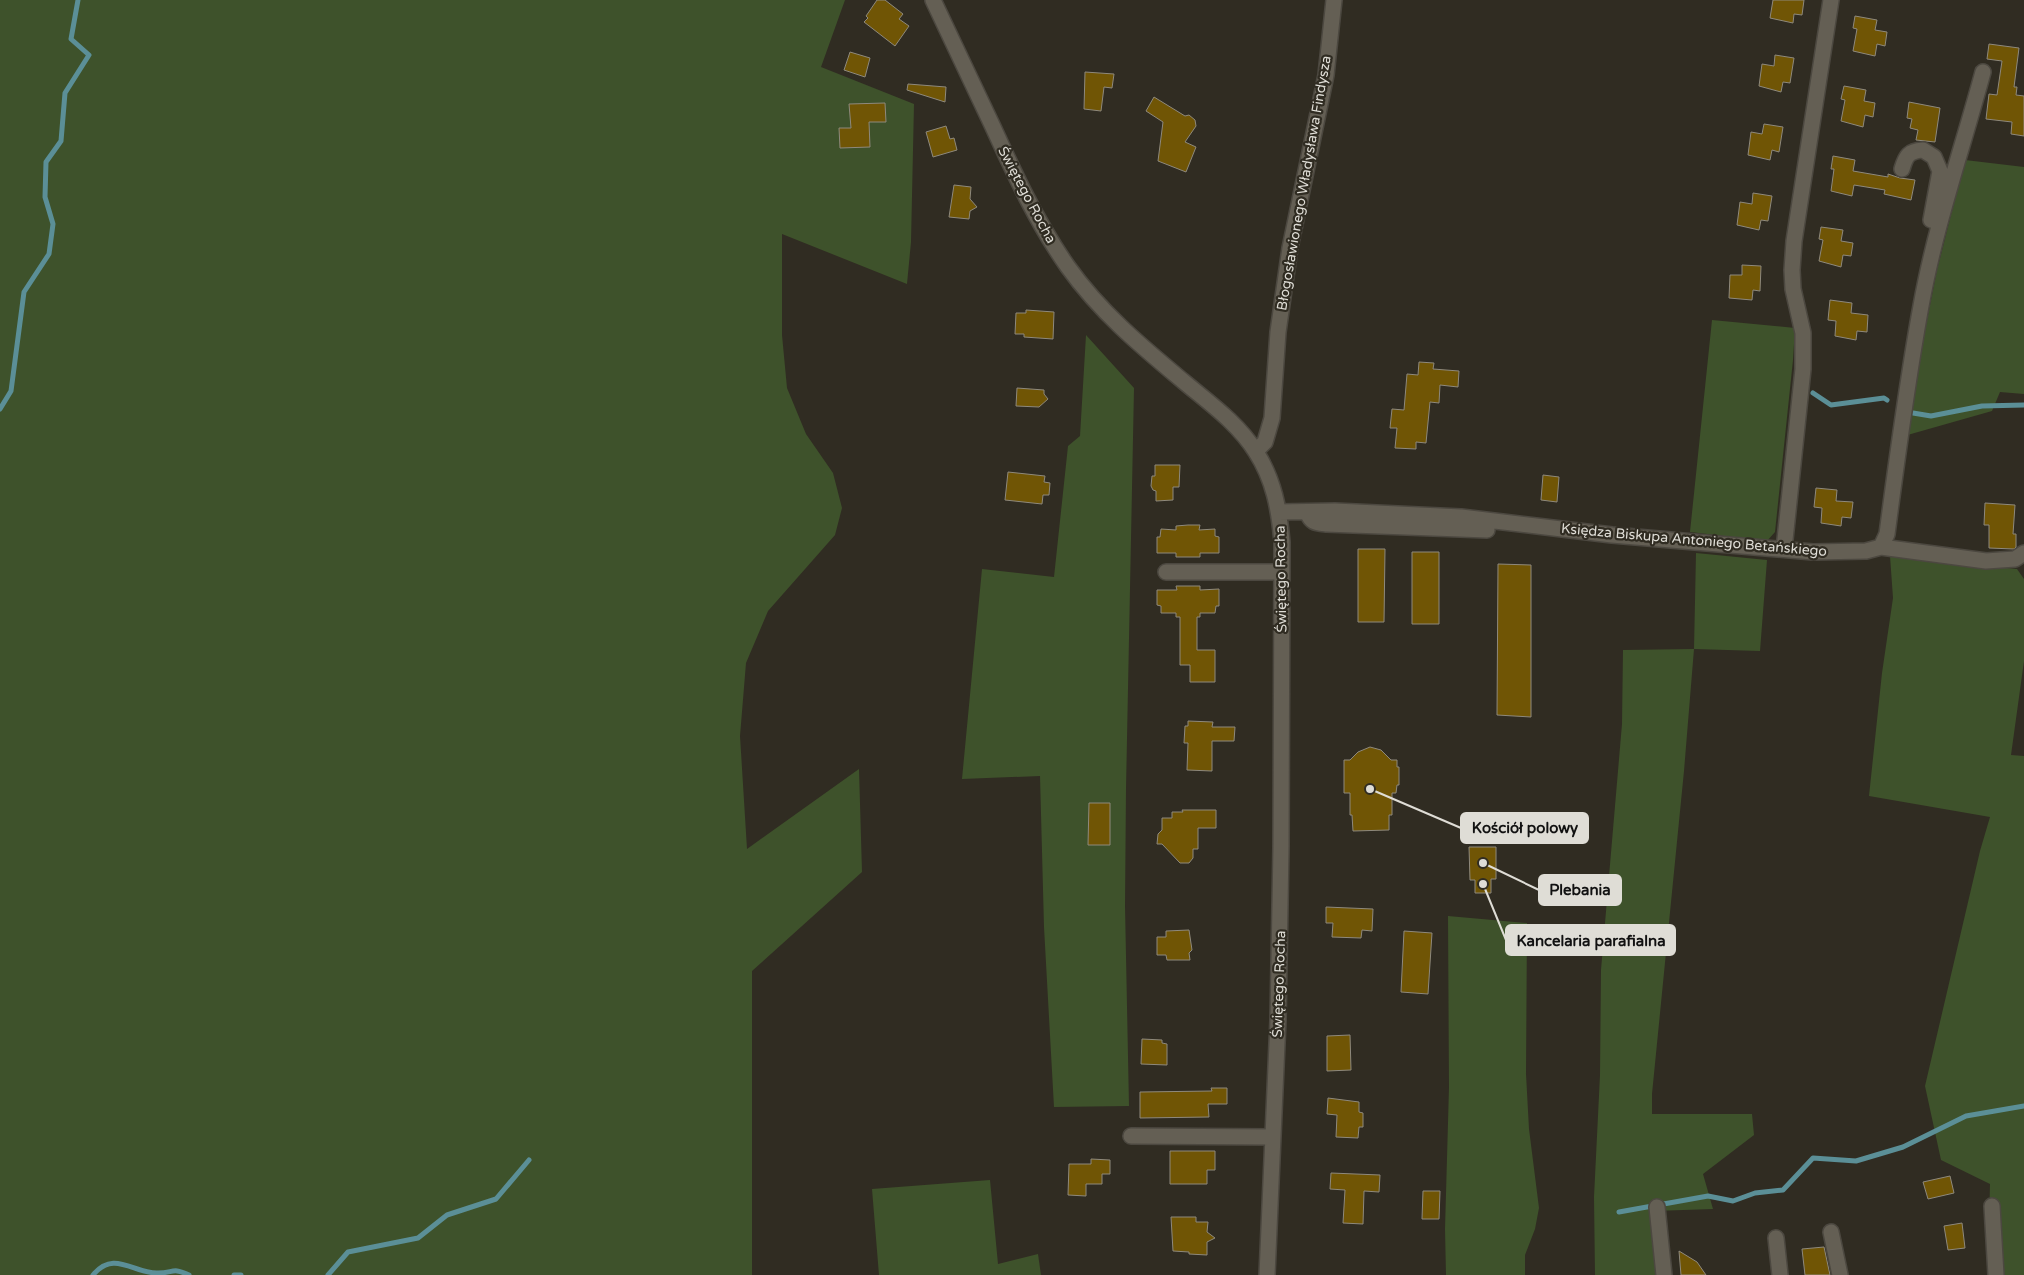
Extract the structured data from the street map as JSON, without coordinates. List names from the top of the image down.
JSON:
{
  "streets": {
    "street": ["Błogosławionego Władysława Findysza", "Świętego Rocha", "Księdza Biskupa Antoniego Betańskiego"]
  },
  "crossings": [
    ["Błogosławionego Władysława Findysza", "Świętego Rocha"],
    ["Świętego Rocha", "Księdza Biskupa Antoniego Betańskiego"]
  ],
  "places": ["Kościół polowy", "Plebania", "Kancelaria parafialna"]
}
